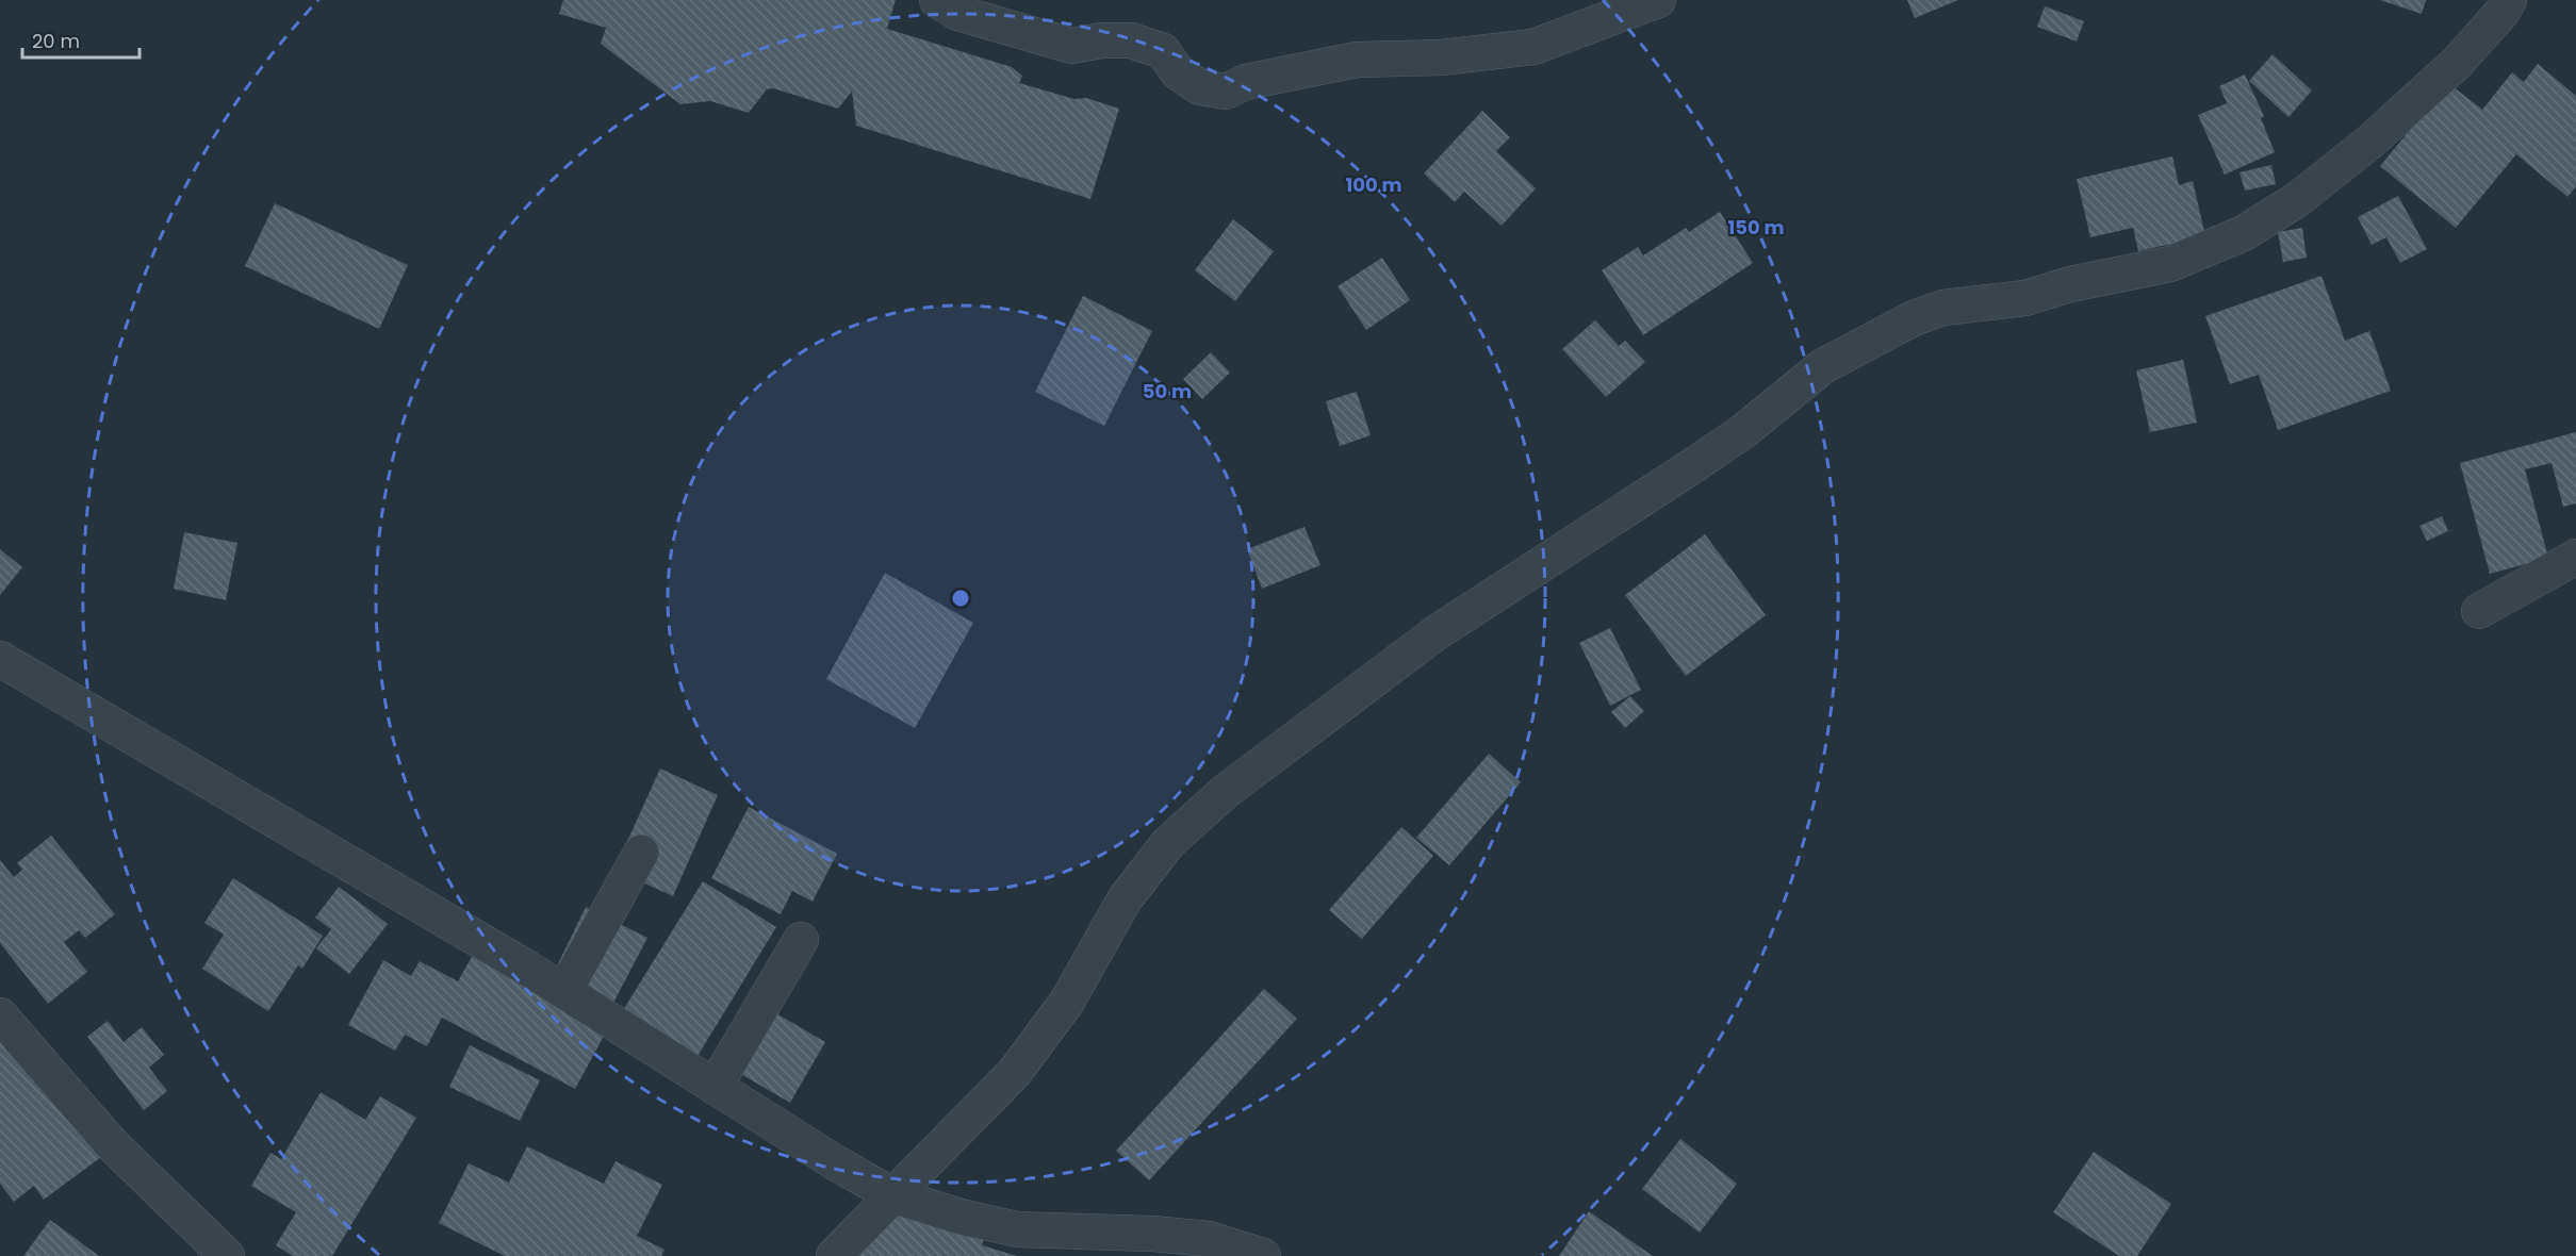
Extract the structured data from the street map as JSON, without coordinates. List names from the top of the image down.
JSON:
{
  "scale_bar": "20 m",
  "rings": ["100 m", "150 m", "50 m"]
}
